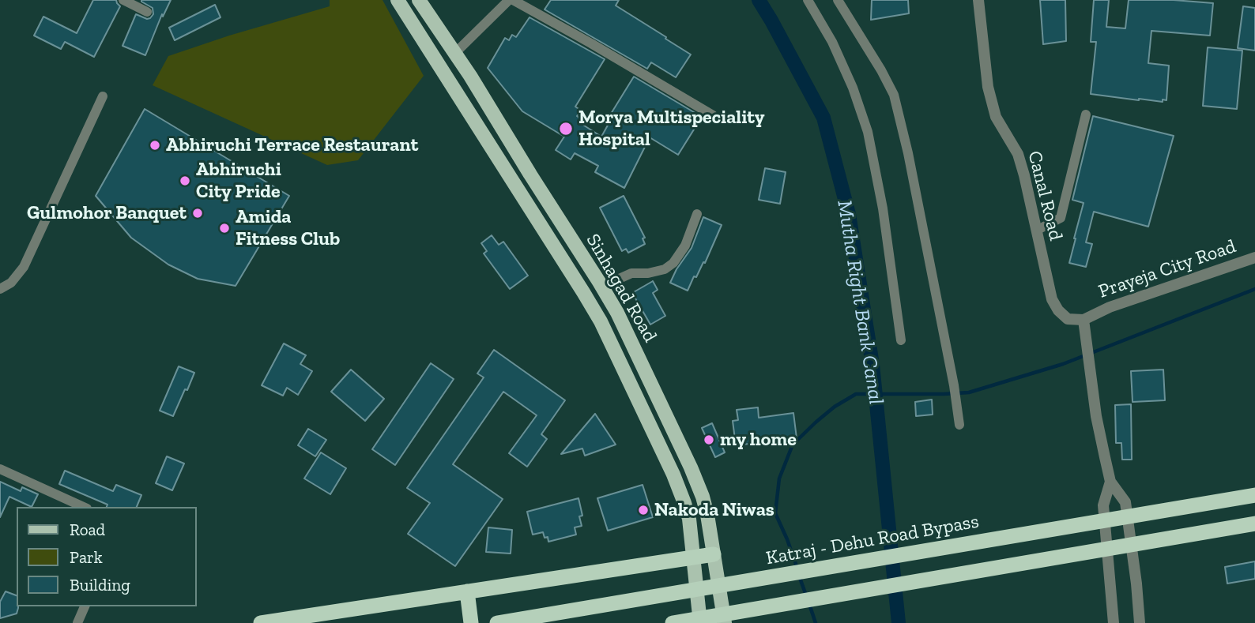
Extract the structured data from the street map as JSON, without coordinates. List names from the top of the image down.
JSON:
{
  "streets": {
    "highway": ["Katraj - Dehu Road Bypass"],
    "main road": ["Sinhagad Road"],
    "street": ["Canal Road", "Prayeja City Road"]
  },
  "crossings": [
    ["Canal Road", "Prayeja City Road"]
  ],
  "water": ["Mutha Right Bank Canal"],
  "places": [
    "Morya Multispeciality Hospital",
    "Abhiruchi Terrace Restaurant",
    "Abhiruchi City Pride",
    "Gulmohor Banquet",
    "Amida Fitness Club",
    "my home",
    "Nakoda Niwas"
  ],
  "legend": ["Road", "Park", "Building"]
}
